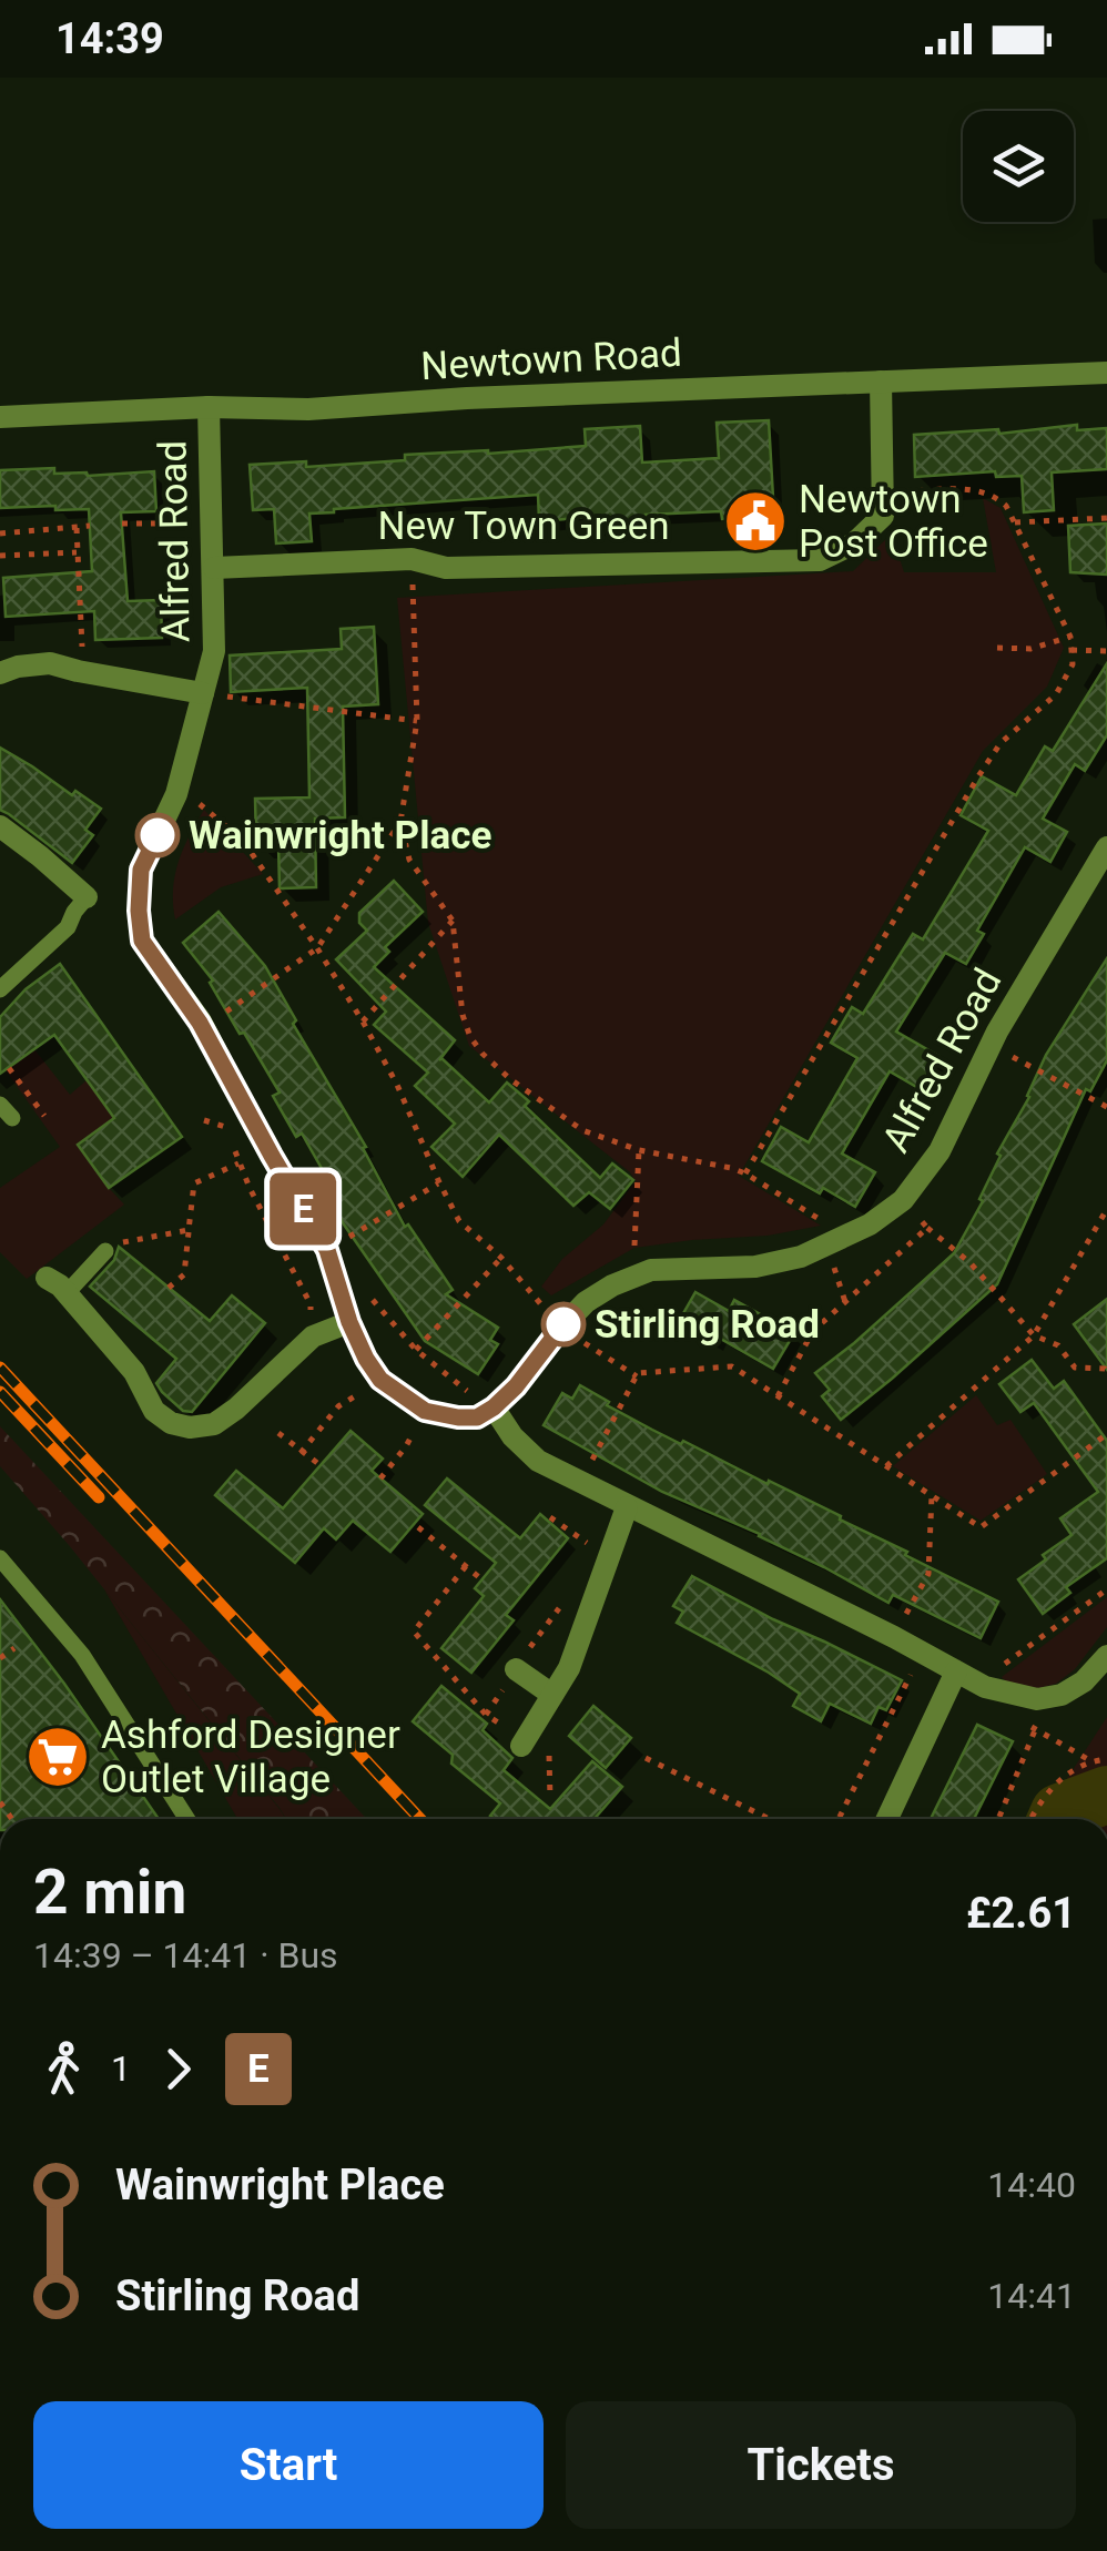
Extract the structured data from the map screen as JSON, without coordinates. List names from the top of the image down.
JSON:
{
  "streets": {
    "street": ["Newtown Road", "New Town Green", "Alfred Road"]
  },
  "crossings": [
    ["Newtown Road", "New Town Green"],
    ["Newtown Road", "Alfred Road"],
    ["New Town Green", "Alfred Road"]
  ],
  "places": {
    "public building": ["Newtown Post Office"],
    "other": ["Wainwright Place", "Stirling Road"],
    "supermarket": ["Ashford Designer Outlet Village"]
  },
  "lines": ["bus line E"],
  "page": {
    "status": "14:39",
    "on_map": "E",
    "heading": ["2 min", "14:39 – 14:41 · Bus", "£2.61"],
    "legs": ["1", "E"],
    "list": [
      {
        "name": "Wainwright Place",
        "value": "14:40"
      },
      {
        "name": "Stirling Road",
        "value": "14:41"
      }
    ],
    "buttons": ["Start", "Tickets"]
  }
}
